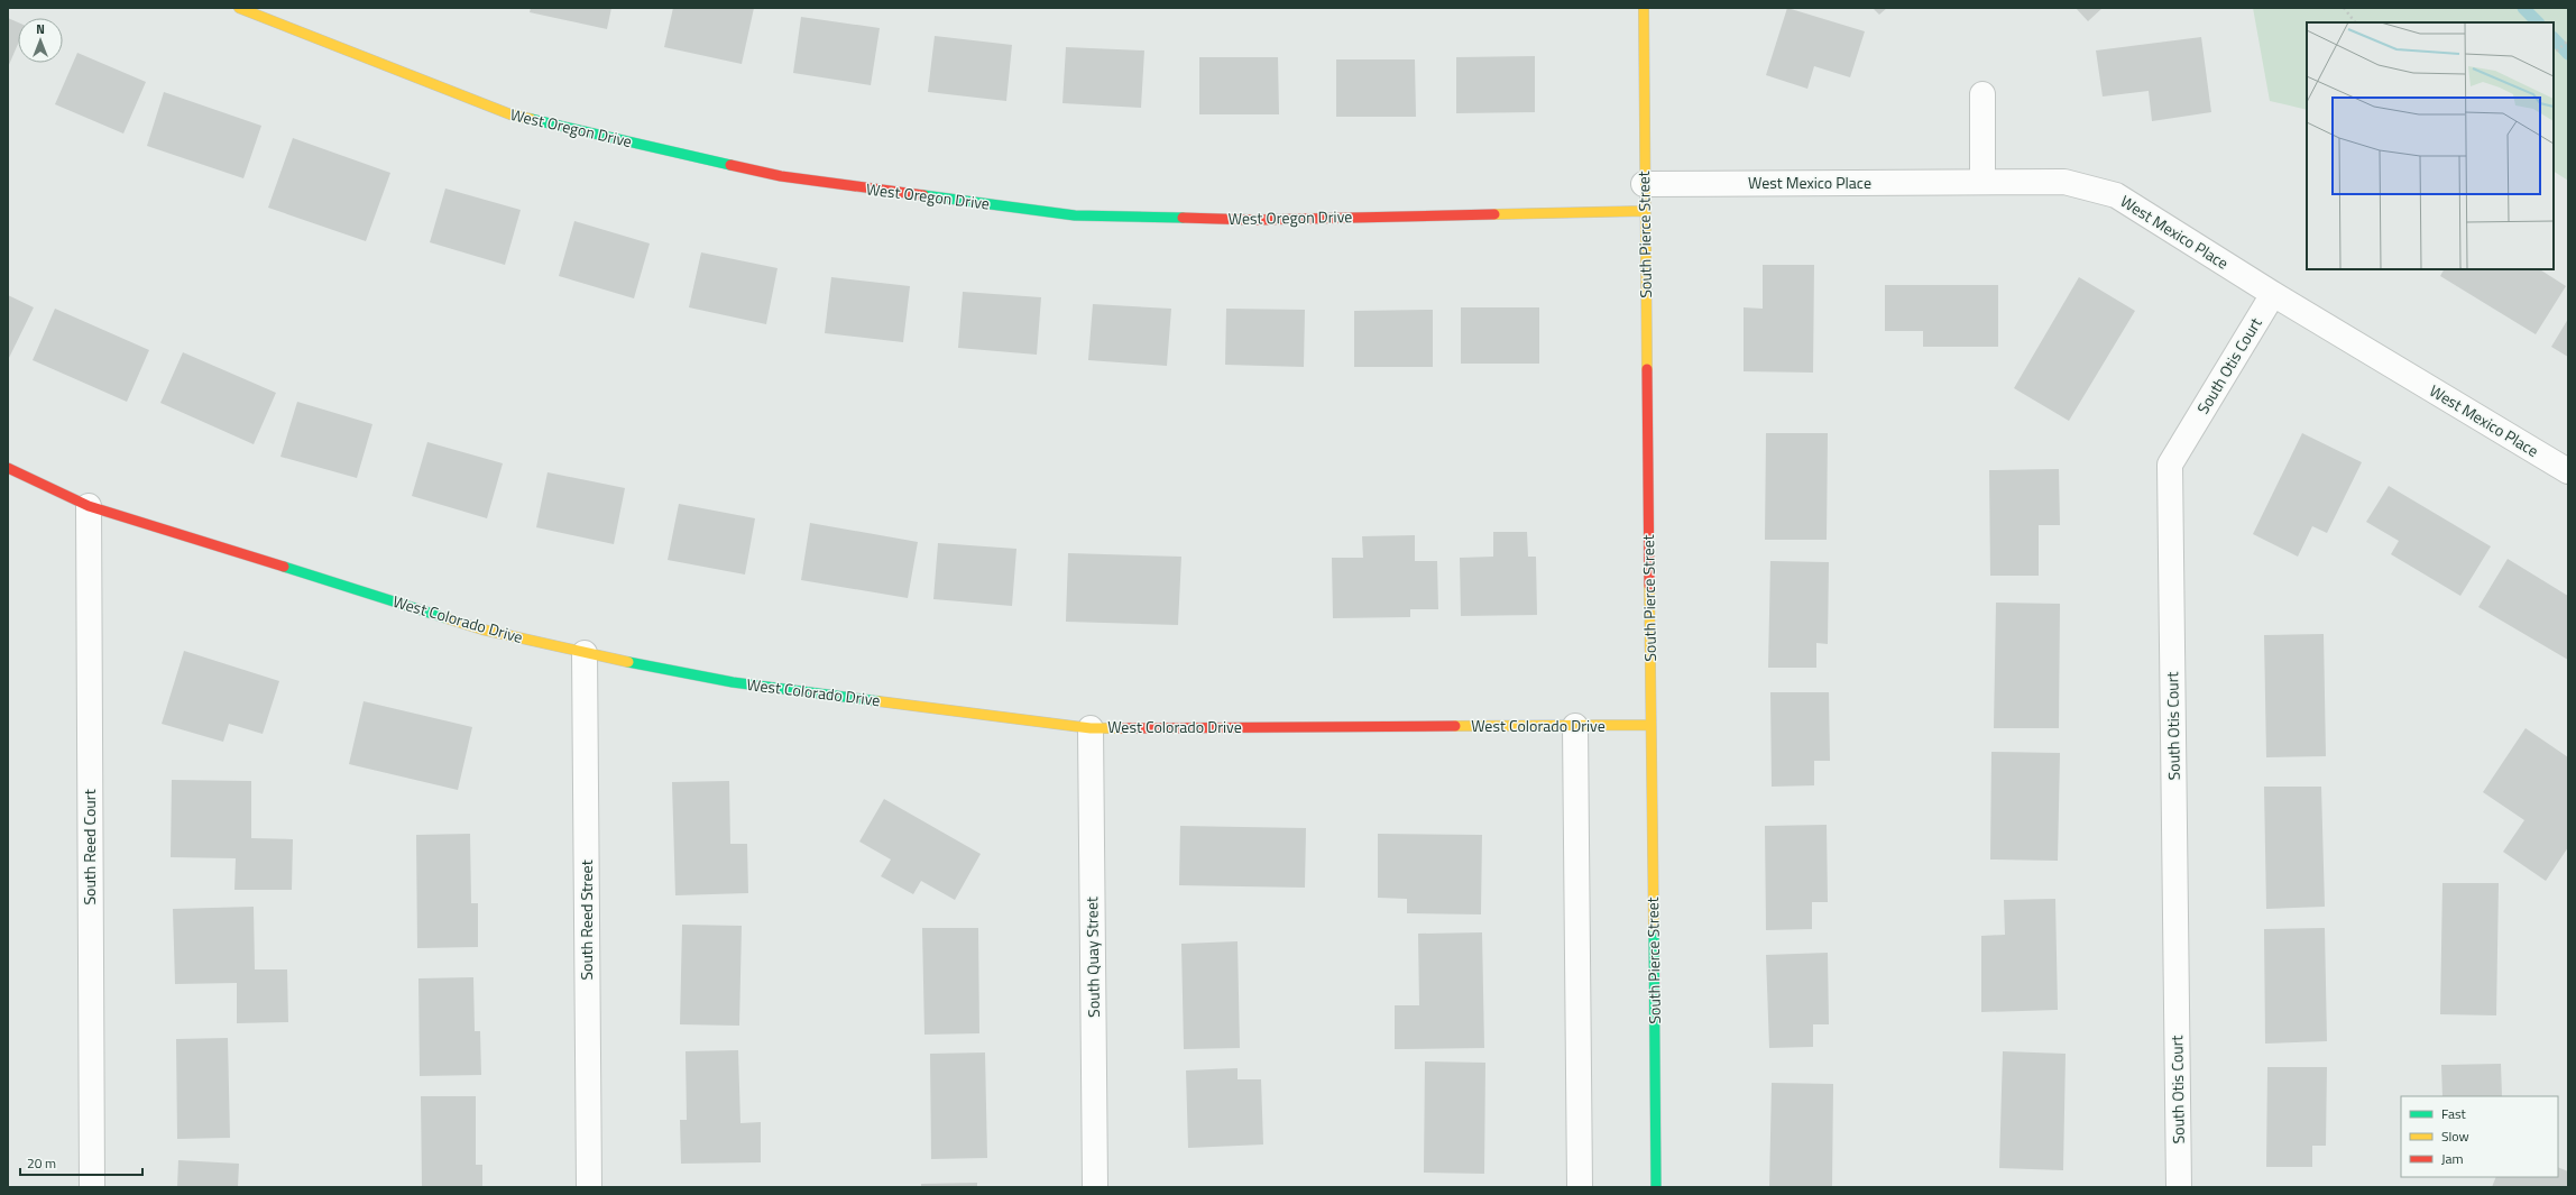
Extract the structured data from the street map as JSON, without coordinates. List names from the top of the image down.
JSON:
{
  "streets": {
    "street": [
      "West Oregon Drive",
      "West Mexico Place",
      "South Pierce Street",
      "South Otis Court",
      "West Colorado Drive",
      "South Reed Court",
      "South Reed Street",
      "South Quay Street"
    ]
  },
  "crossings": [
    ["West Oregon Drive", "South Pierce Street"],
    ["West Mexico Place", "South Pierce Street"],
    ["West Mexico Place", "South Otis Court"],
    ["South Pierce Street", "West Colorado Drive"],
    ["West Colorado Drive", "South Reed Court"],
    ["West Colorado Drive", "South Reed Street"],
    ["West Colorado Drive", "South Quay Street"]
  ],
  "legend": ["Fast", "Slow", "Jam"],
  "scale_bar": "20 m",
  "north": "top"
}
